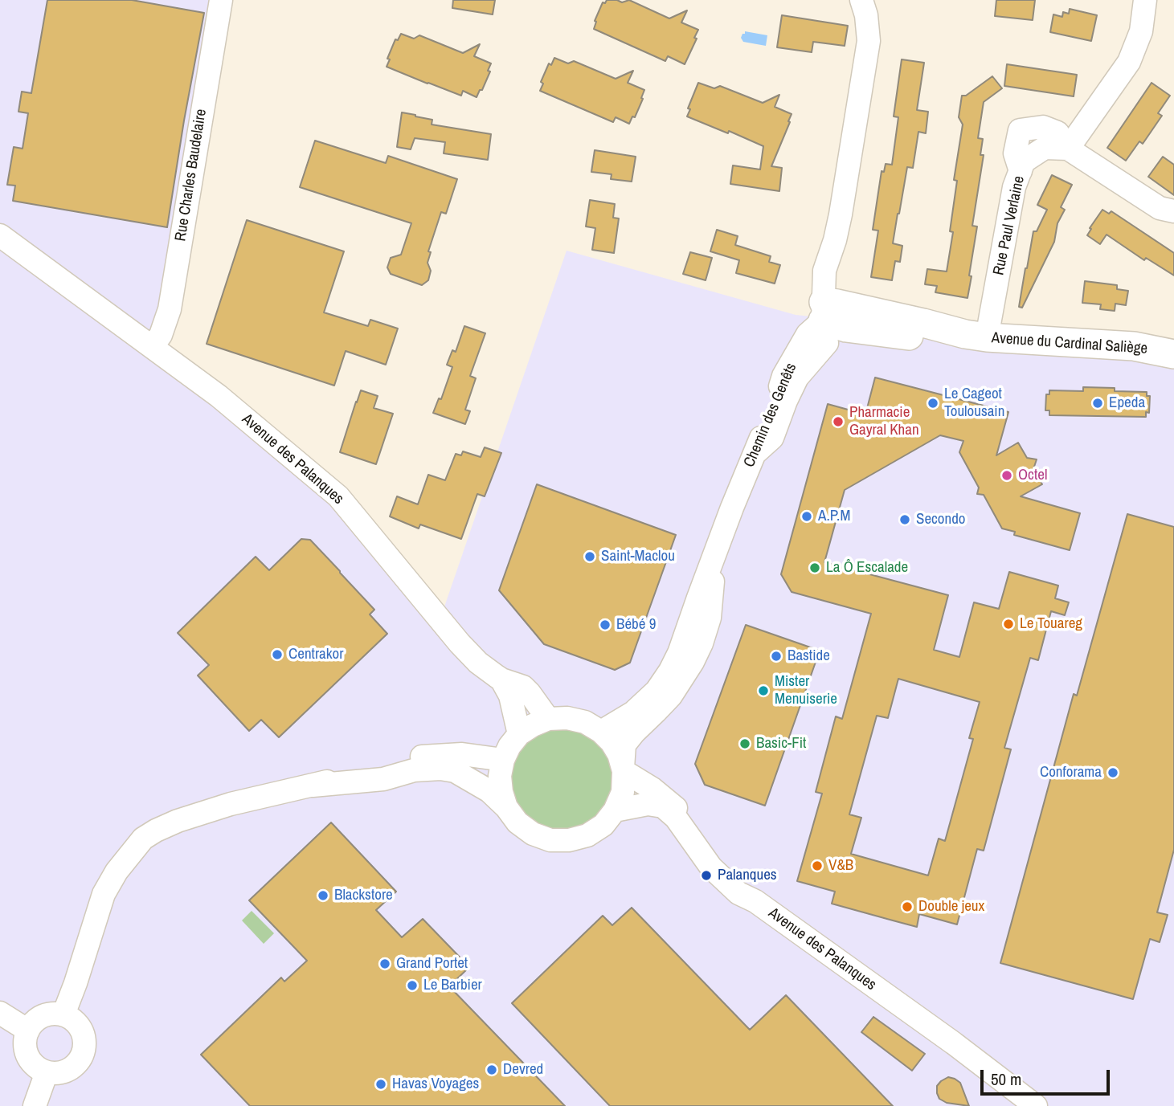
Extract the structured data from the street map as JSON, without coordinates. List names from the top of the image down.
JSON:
{
  "streets": {
    "main road": ["Avenue du Cardinal Saliège"],
    "street": [
      "Rue Charles Baudelaire",
      "Rue Paul Verlaine",
      "Chemin des Genêts",
      "Avenue des Palanques"
    ]
  },
  "crossings": [
    ["Rue Charles Baudelaire", "Avenue des Palanques"],
    ["Rue Paul Verlaine", "Avenue du Cardinal Saliège"],
    ["Avenue du Cardinal Saliège", "Chemin des Genêts"],
    ["Chemin des Genêts", "Avenue des Palanques"]
  ],
  "places": [
    "Le Cageot Toulousain",
    "Epeda",
    "Pharmacie Gayral Khan",
    "Octel",
    "A.P.M",
    "Secondo",
    "Saint-Maclou",
    "La Ô Escalade",
    "Le Touareg",
    "Bébé 9",
    "Centrakor",
    "Bastide",
    "Mister Menuiserie",
    "Basic-Fit",
    "Conforama",
    "V&B",
    "Palanques",
    "Blackstore",
    "Double jeux",
    "Grand Portet",
    "Le Barbier",
    "Devred",
    "Havas Voyages"
  ],
  "scale_bar": "50 m"
}
